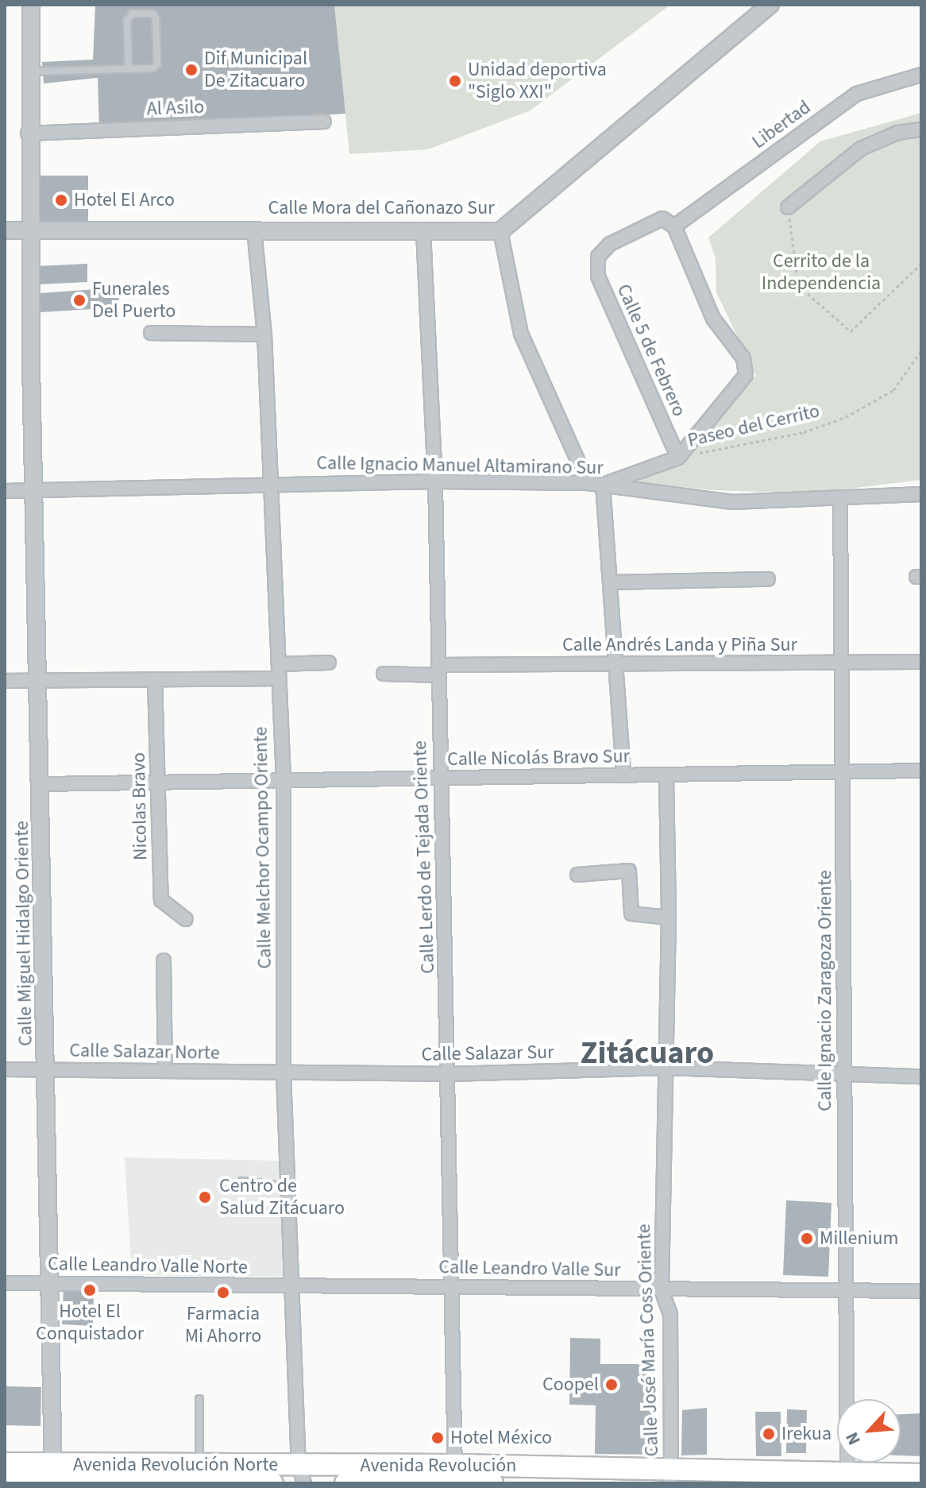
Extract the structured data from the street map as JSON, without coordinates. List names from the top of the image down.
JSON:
{
  "streets": {
    "main road": ["Avenida Revolución Norte", "Avenida Revolución"],
    "street": [
      "Al Asilo",
      "Libertad",
      "Calle Mora del Cañonazo Sur",
      "Calle 5 de Febrero",
      "Calle Ignacio Manuel Altamirano Sur",
      "Calle Andrés Landa y Piña Sur",
      "Calle Nicolás Bravo Sur",
      "Nicolas Bravo",
      "Calle Melchor Ocampo Oriente",
      "Calle Lerdo de Tejada Oriente",
      "Calle Miguel Hidalgo Oriente",
      "Calle Ignacio Zaragoza Oriente",
      "Calle Salazar Norte",
      "Calle Salazar Sur",
      "Calle Leandro Valle Norte",
      "Calle Leandro Valle Sur",
      "Calle José María Coss Oriente"
    ],
    "path": ["Paseo del Cerrito"]
  },
  "crossings": [
    ["Al Asilo", "Calle Miguel Hidalgo Oriente"],
    ["Libertad", "Calle 5 de Febrero"],
    ["Calle Mora del Cañonazo Sur", "Calle Melchor Ocampo Oriente"],
    ["Calle Mora del Cañonazo Sur", "Calle Lerdo de Tejada Oriente"],
    ["Calle Mora del Cañonazo Sur", "Calle Miguel Hidalgo Oriente"],
    ["Calle 5 de Febrero", "Paseo del Cerrito"],
    ["Calle Ignacio Manuel Altamirano Sur", "Calle Melchor Ocampo Oriente"],
    ["Calle Ignacio Manuel Altamirano Sur", "Calle Lerdo de Tejada Oriente"],
    ["Calle Ignacio Manuel Altamirano Sur", "Calle Miguel Hidalgo Oriente"],
    ["Calle Ignacio Manuel Altamirano Sur", "Calle Ignacio Zaragoza Oriente"],
    ["Calle Andrés Landa y Piña Sur", "Calle Lerdo de Tejada Oriente"],
    ["Calle Andrés Landa y Piña Sur", "Calle Ignacio Zaragoza Oriente"],
    ["Calle Nicolás Bravo Sur", "Nicolas Bravo"],
    ["Calle Nicolás Bravo Sur", "Calle Melchor Ocampo Oriente"],
    ["Calle Nicolás Bravo Sur", "Calle Lerdo de Tejada Oriente"],
    ["Calle Nicolás Bravo Sur", "Calle Miguel Hidalgo Oriente"],
    ["Calle Nicolás Bravo Sur", "Calle Ignacio Zaragoza Oriente"],
    ["Calle Nicolás Bravo Sur", "Calle José María Coss Oriente"],
    ["Calle Melchor Ocampo Oriente", "Calle Salazar Norte"],
    ["Calle Melchor Ocampo Oriente", "Calle Salazar Sur"],
    ["Calle Melchor Ocampo Oriente", "Calle Leandro Valle Norte"],
    ["Calle Melchor Ocampo Oriente", "Calle Leandro Valle Sur"],
    ["Calle Melchor Ocampo Oriente", "Avenida Revolución Norte"],
    ["Calle Melchor Ocampo Oriente", "Avenida Revolución"],
    ["Calle Lerdo de Tejada Oriente", "Calle Salazar Sur"],
    ["Calle Lerdo de Tejada Oriente", "Calle Leandro Valle Sur"],
    ["Calle Lerdo de Tejada Oriente", "Avenida Revolución"],
    ["Calle Miguel Hidalgo Oriente", "Calle Salazar Norte"],
    ["Calle Miguel Hidalgo Oriente", "Calle Leandro Valle Norte"],
    ["Calle Miguel Hidalgo Oriente", "Avenida Revolución Norte"],
    ["Calle Ignacio Zaragoza Oriente", "Calle Salazar Sur"],
    ["Calle Ignacio Zaragoza Oriente", "Calle Leandro Valle Sur"],
    ["Calle Ignacio Zaragoza Oriente", "Avenida Revolución"],
    ["Calle Salazar Norte", "Calle Salazar Sur"],
    ["Calle Salazar Sur", "Calle José María Coss Oriente"],
    ["Calle Leandro Valle Norte", "Calle Leandro Valle Sur"],
    ["Calle Leandro Valle Sur", "Calle José María Coss Oriente"],
    ["Calle José María Coss Oriente", "Avenida Revolución"],
    ["Avenida Revolución Norte", "Avenida Revolución"]
  ],
  "districts": ["Zitácuaro"],
  "parks": ["Cerrito de la Independencia"],
  "places": [
    "Dif Municipal De Zitacuaro",
    "Unidad deportiva \"Siglo XXI\"",
    "Hotel El Arco",
    "Funerales Del Puerto",
    "Centro de Salud Zitácuaro",
    "Millenium",
    "Hotel El Conquistador",
    "Farmacia Mi Ahorro",
    "Coopel",
    "Irekua",
    "Hotel México"
  ],
  "north": "bottom left"
}
